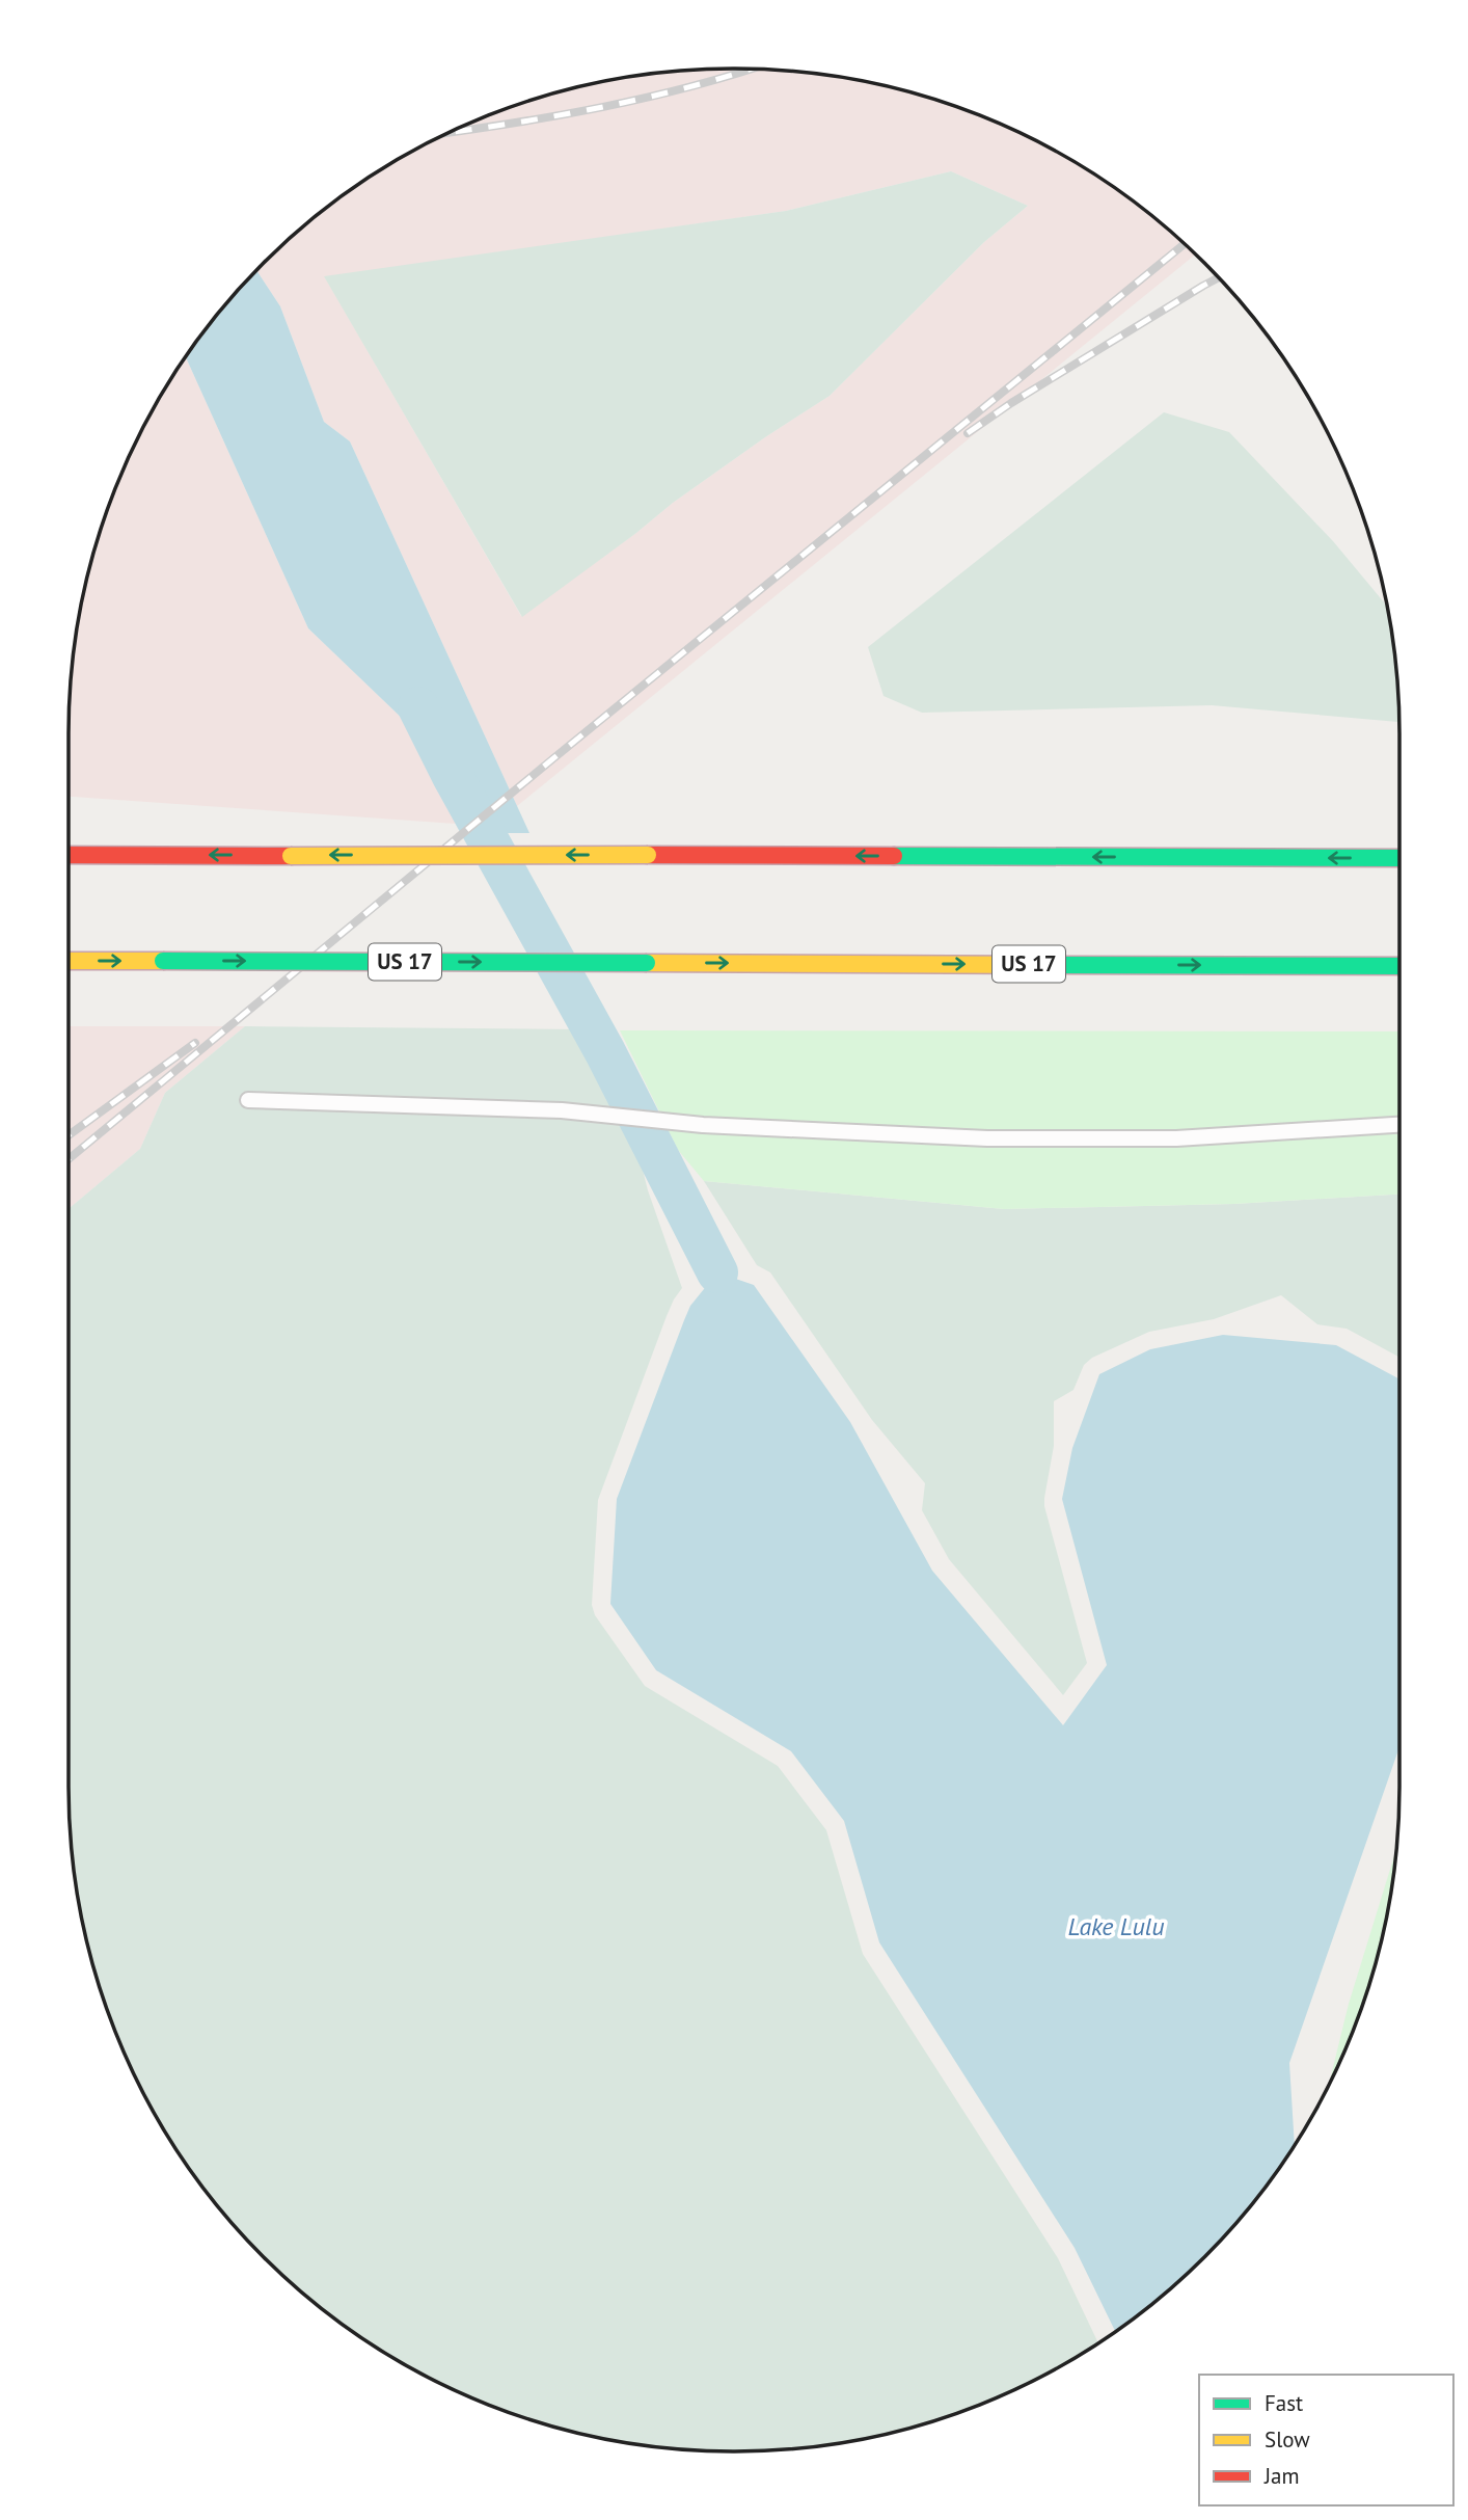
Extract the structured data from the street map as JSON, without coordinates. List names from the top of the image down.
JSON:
{
  "streets": {
    "highway": ["US 17"]
  },
  "water": ["Lake Lulu"],
  "legend": ["Fast", "Slow", "Jam"]
}
